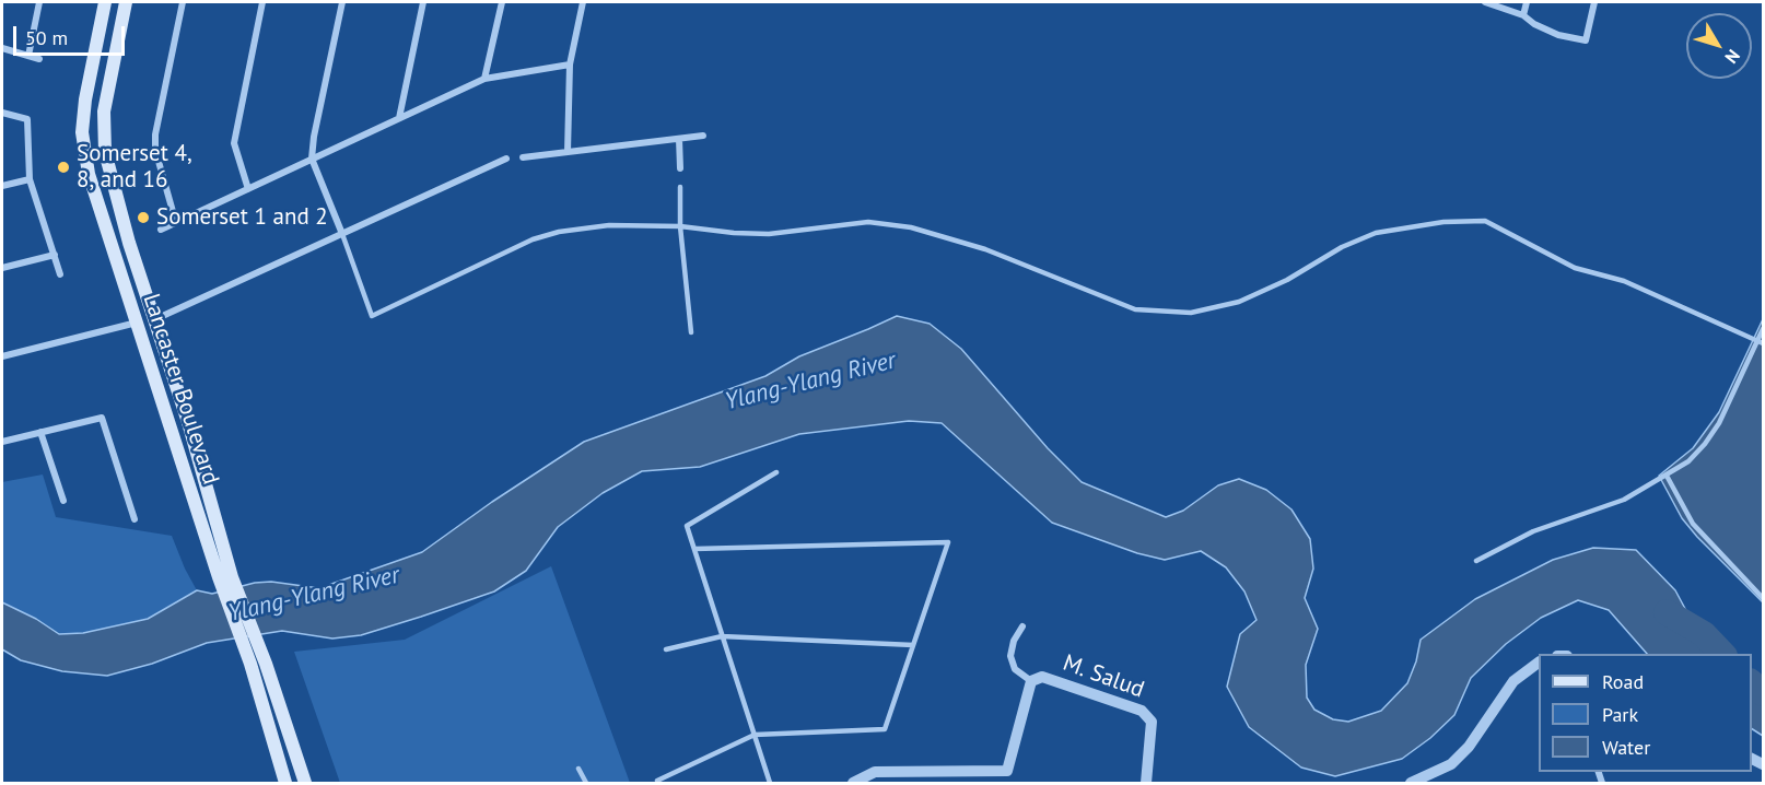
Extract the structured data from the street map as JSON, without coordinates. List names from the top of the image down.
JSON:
{
  "streets": {
    "main road": ["Lancaster Boulevard"],
    "street": ["M. Salud"]
  },
  "water": ["Ylang-Ylang River"],
  "places": ["Somerset 4, 8, and 16", "Somerset 1 and 2"],
  "legend": ["Road", "Park", "Water"],
  "scale_bar": "50 m",
  "north": "bottom right"
}
